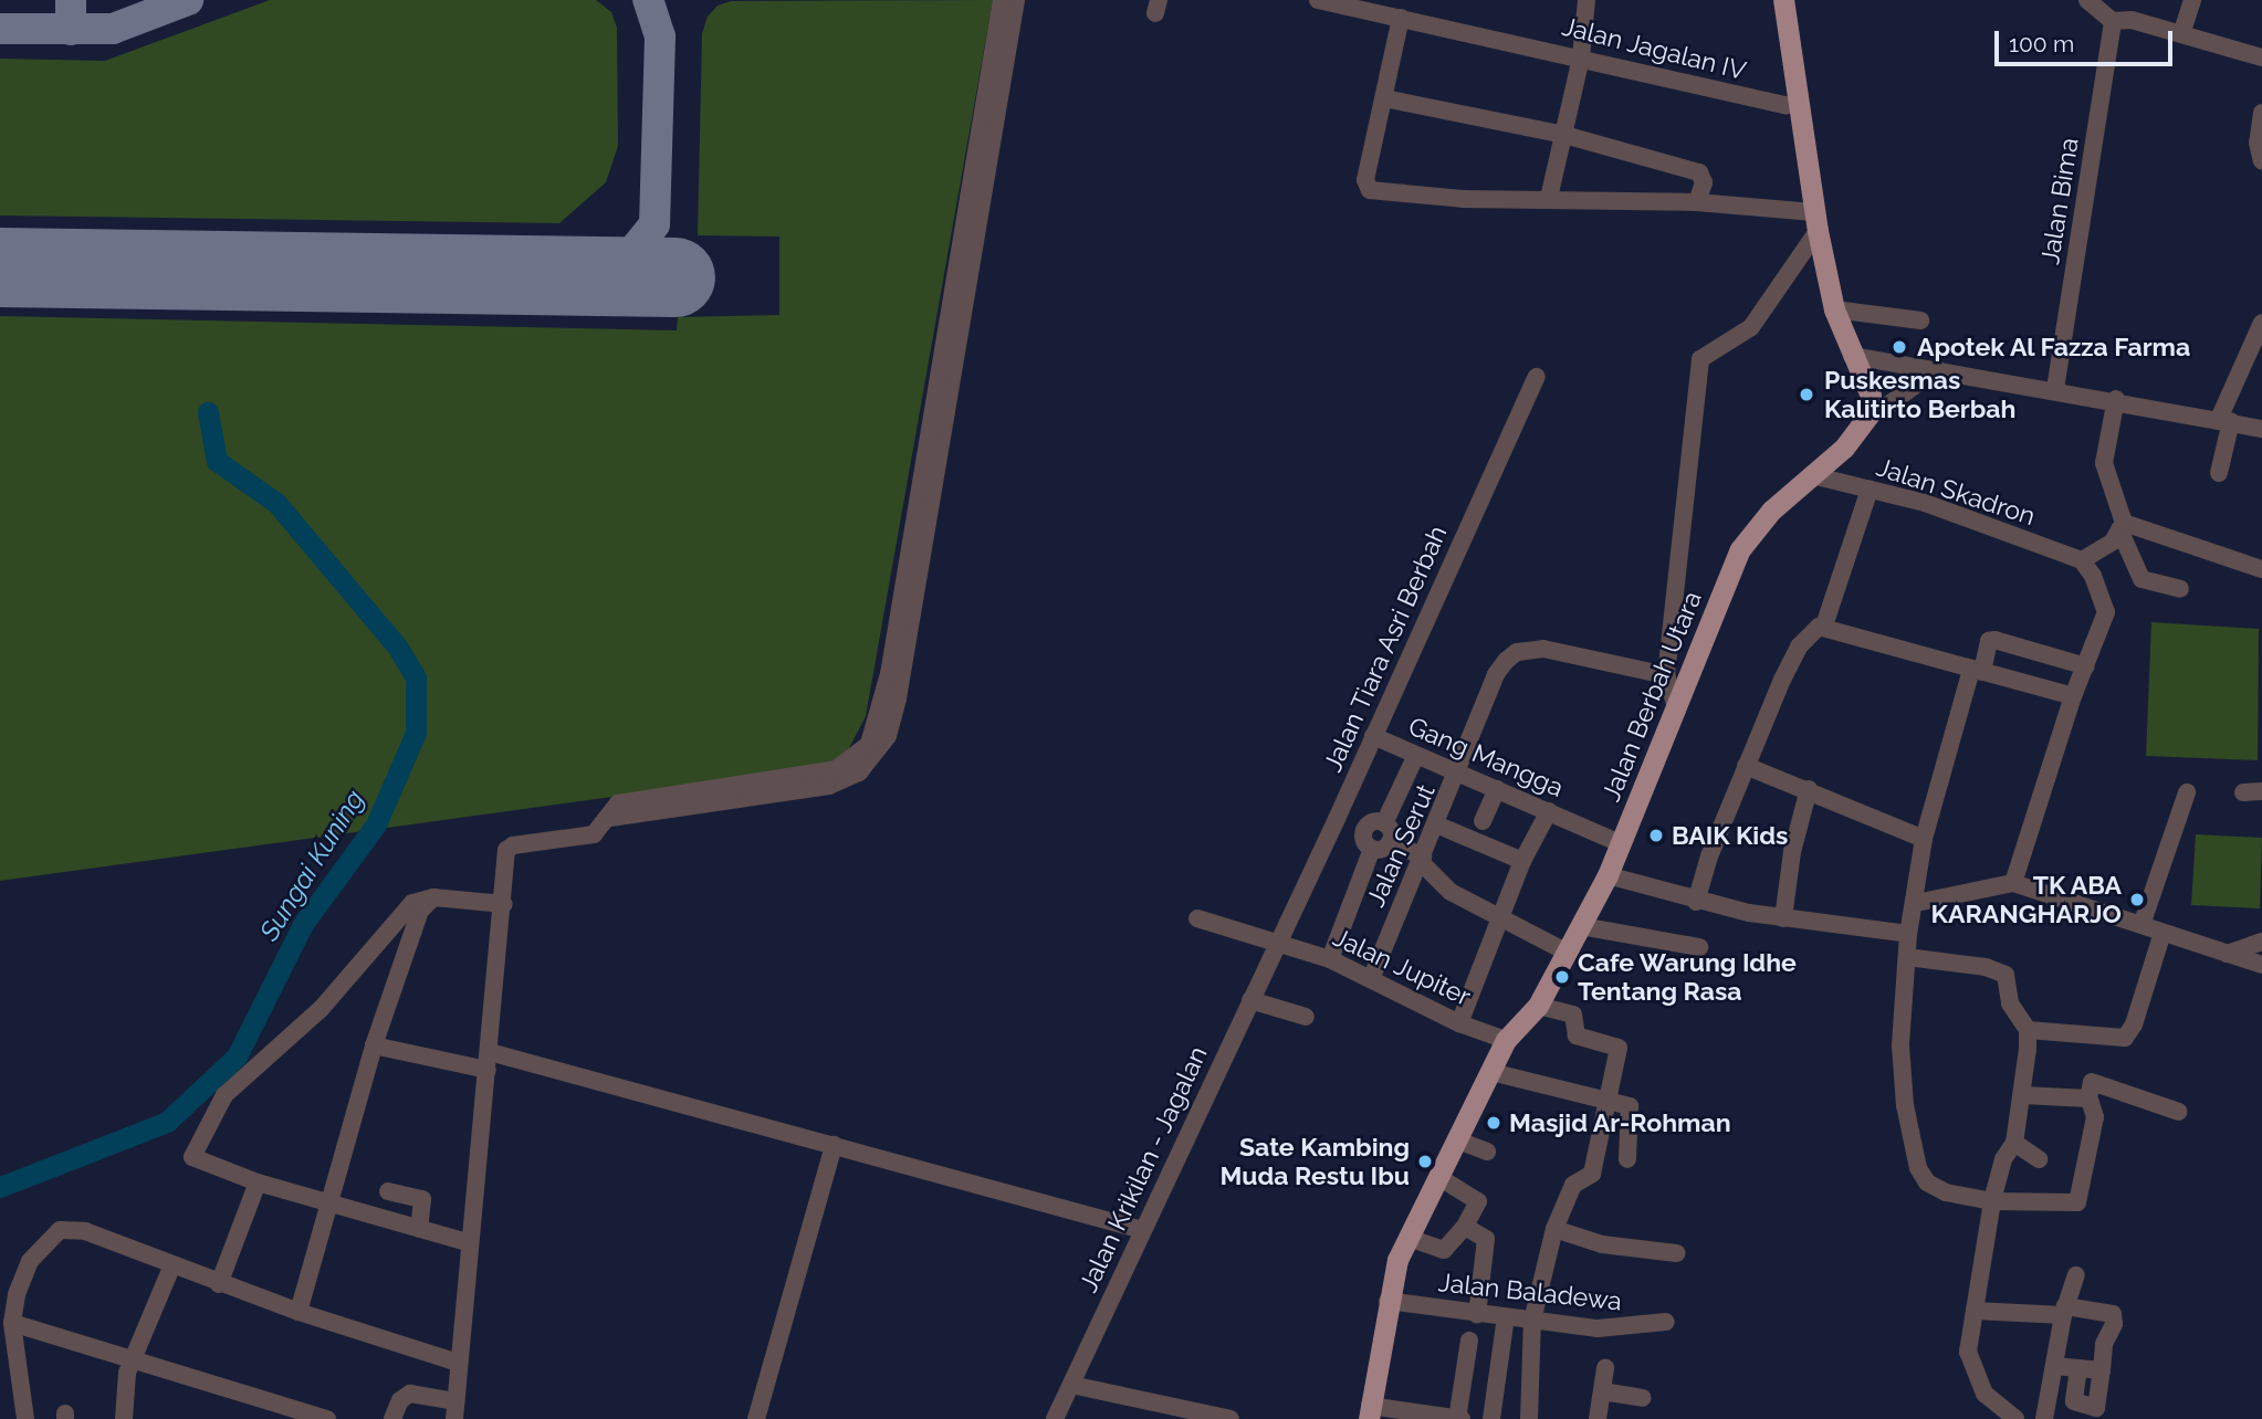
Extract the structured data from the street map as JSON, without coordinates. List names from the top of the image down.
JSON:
{
  "streets": {
    "main road": ["Jalan Berbah Utara"],
    "street": [
      "Jalan Jagalan IV",
      "Jalan Bima",
      "Jalan Skadron",
      "Jalan Tiara Asri Berbah",
      "Gang Mangga",
      "Jalan Serut",
      "Jalan Jupiter",
      "Jalan Krikilan - Jagalan",
      "Jalan Baladewa"
    ]
  },
  "crossings": [
    ["Jalan Skadron", "Jalan Berbah Utara"],
    ["Jalan Tiara Asri Berbah", "Gang Mangga"],
    ["Jalan Tiara Asri Berbah", "Jalan Jupiter"],
    ["Jalan Tiara Asri Berbah", "Jalan Krikilan - Jagalan"],
    ["Jalan Berbah Utara", "Gang Mangga"],
    ["Jalan Berbah Utara", "Jalan Jupiter"],
    ["Jalan Berbah Utara", "Jalan Baladewa"],
    ["Gang Mangga", "Jalan Serut"],
    ["Jalan Serut", "Jalan Jupiter"],
    ["Jalan Jupiter", "Jalan Krikilan - Jagalan"]
  ],
  "water": ["Sungai Kuning"],
  "places": [
    "Apotek Al Fazza Farma",
    "Puskesmas Kalitirto Berbah",
    "BAIK Kids",
    "TK ABA KARANGHARJO",
    "Cafe Warung Idhe Tentang Rasa",
    "Masjid Ar-Rohman",
    "Sate Kambing Muda Restu Ibu"
  ],
  "scale_bar": "100 m"
}
